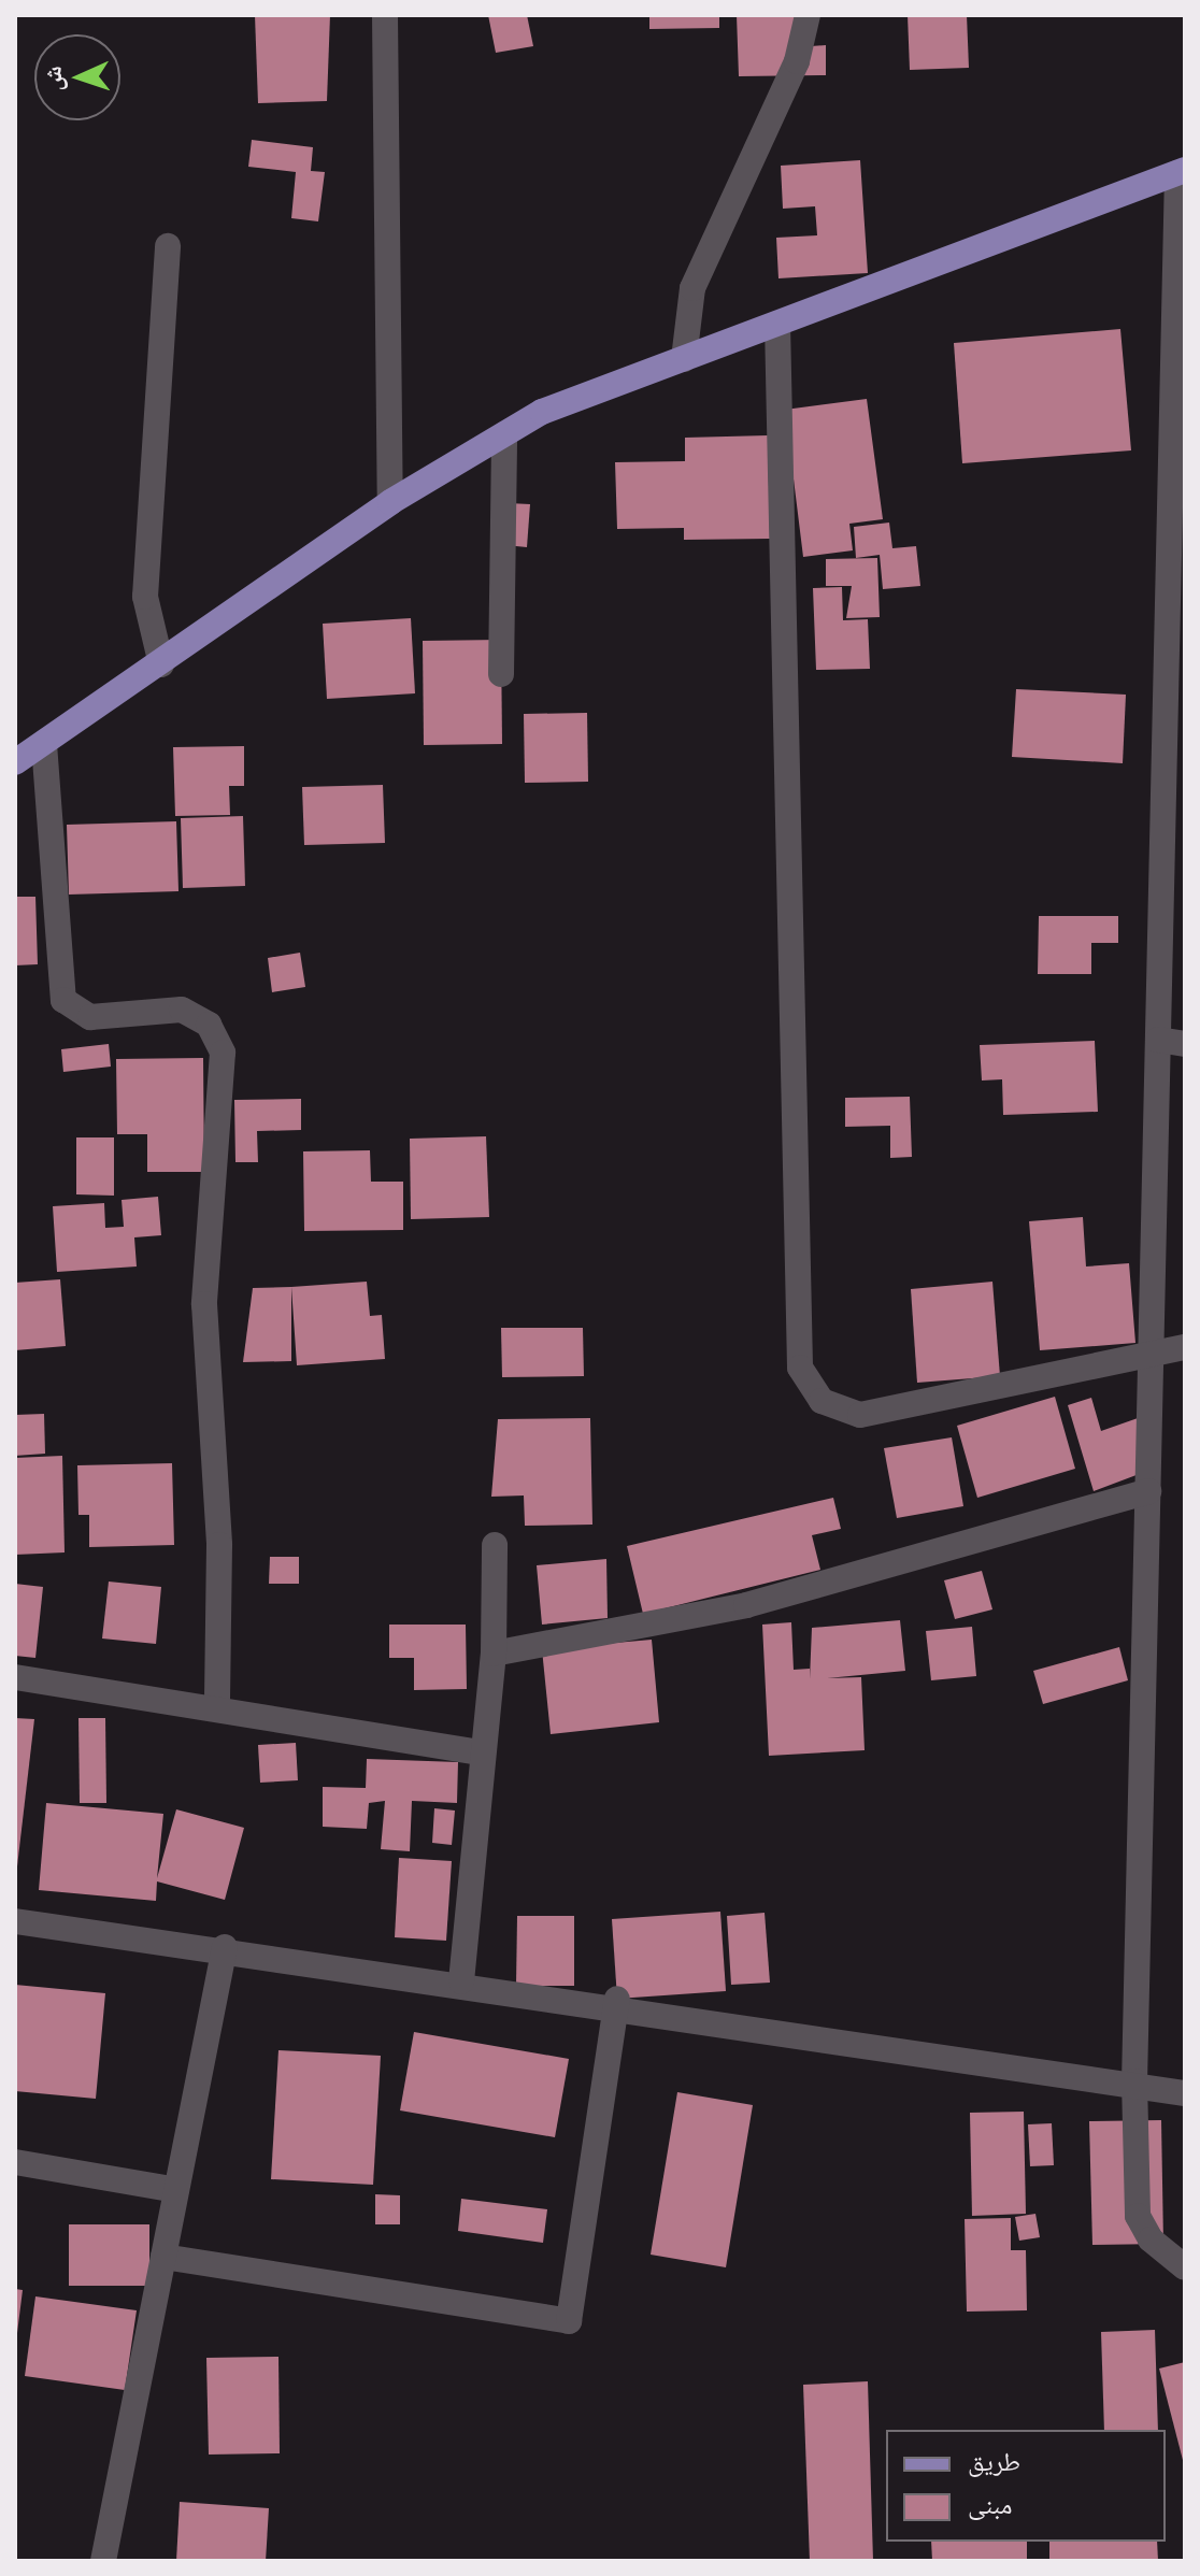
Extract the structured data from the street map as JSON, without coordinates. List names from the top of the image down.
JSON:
{
  "legend": ["طريق", "مبنى"],
  "north": "left"
}
